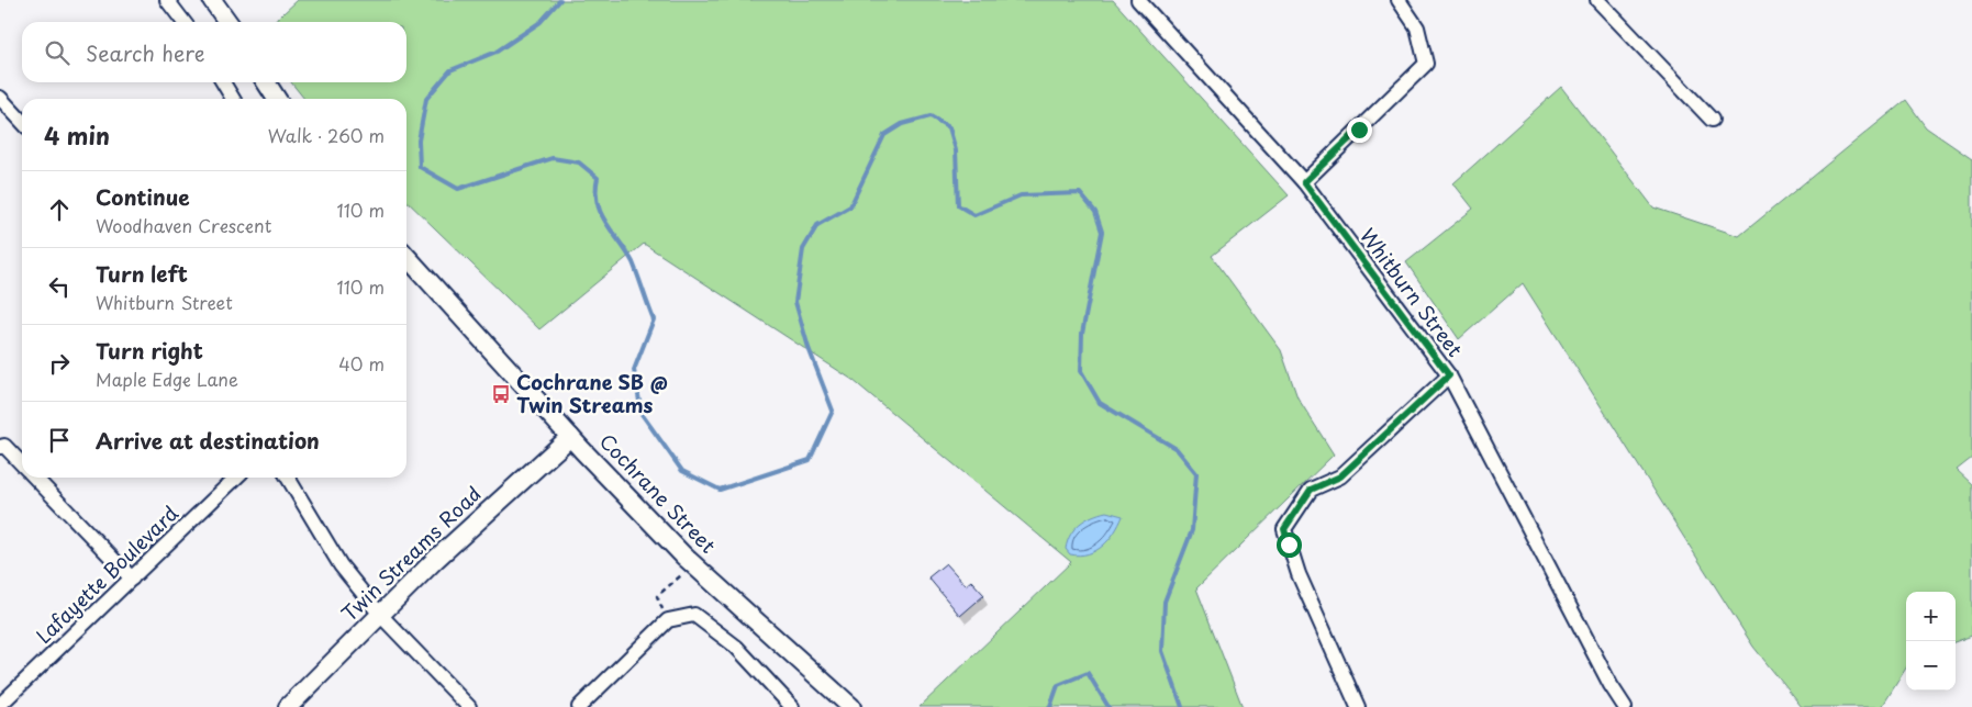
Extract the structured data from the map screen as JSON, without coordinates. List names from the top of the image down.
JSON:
{
  "streets": {
    "street": [
      "Whitburn Street",
      "Cochrane Street",
      "Twin Streams Road",
      "Lafayette Boulevard"
    ]
  },
  "crossings": [
    ["Cochrane Street", "Twin Streams Road"]
  ],
  "places": {
    "bus stop": ["Cochrane SB @ Twin Streams"]
  },
  "page": {
    "search": "Search here",
    "heading": ["4 min", "Walk · 260 m"],
    "list": [
      ["Continue", "Woodhaven Crescent", "110 m"],
      ["Turn left", "Whitburn Street", "110 m"],
      ["Turn right", "Maple Edge Lane", "40 m"],
      "Arrive at destination"
    ],
    "map_buttons": ["+", "−"]
  }
}
